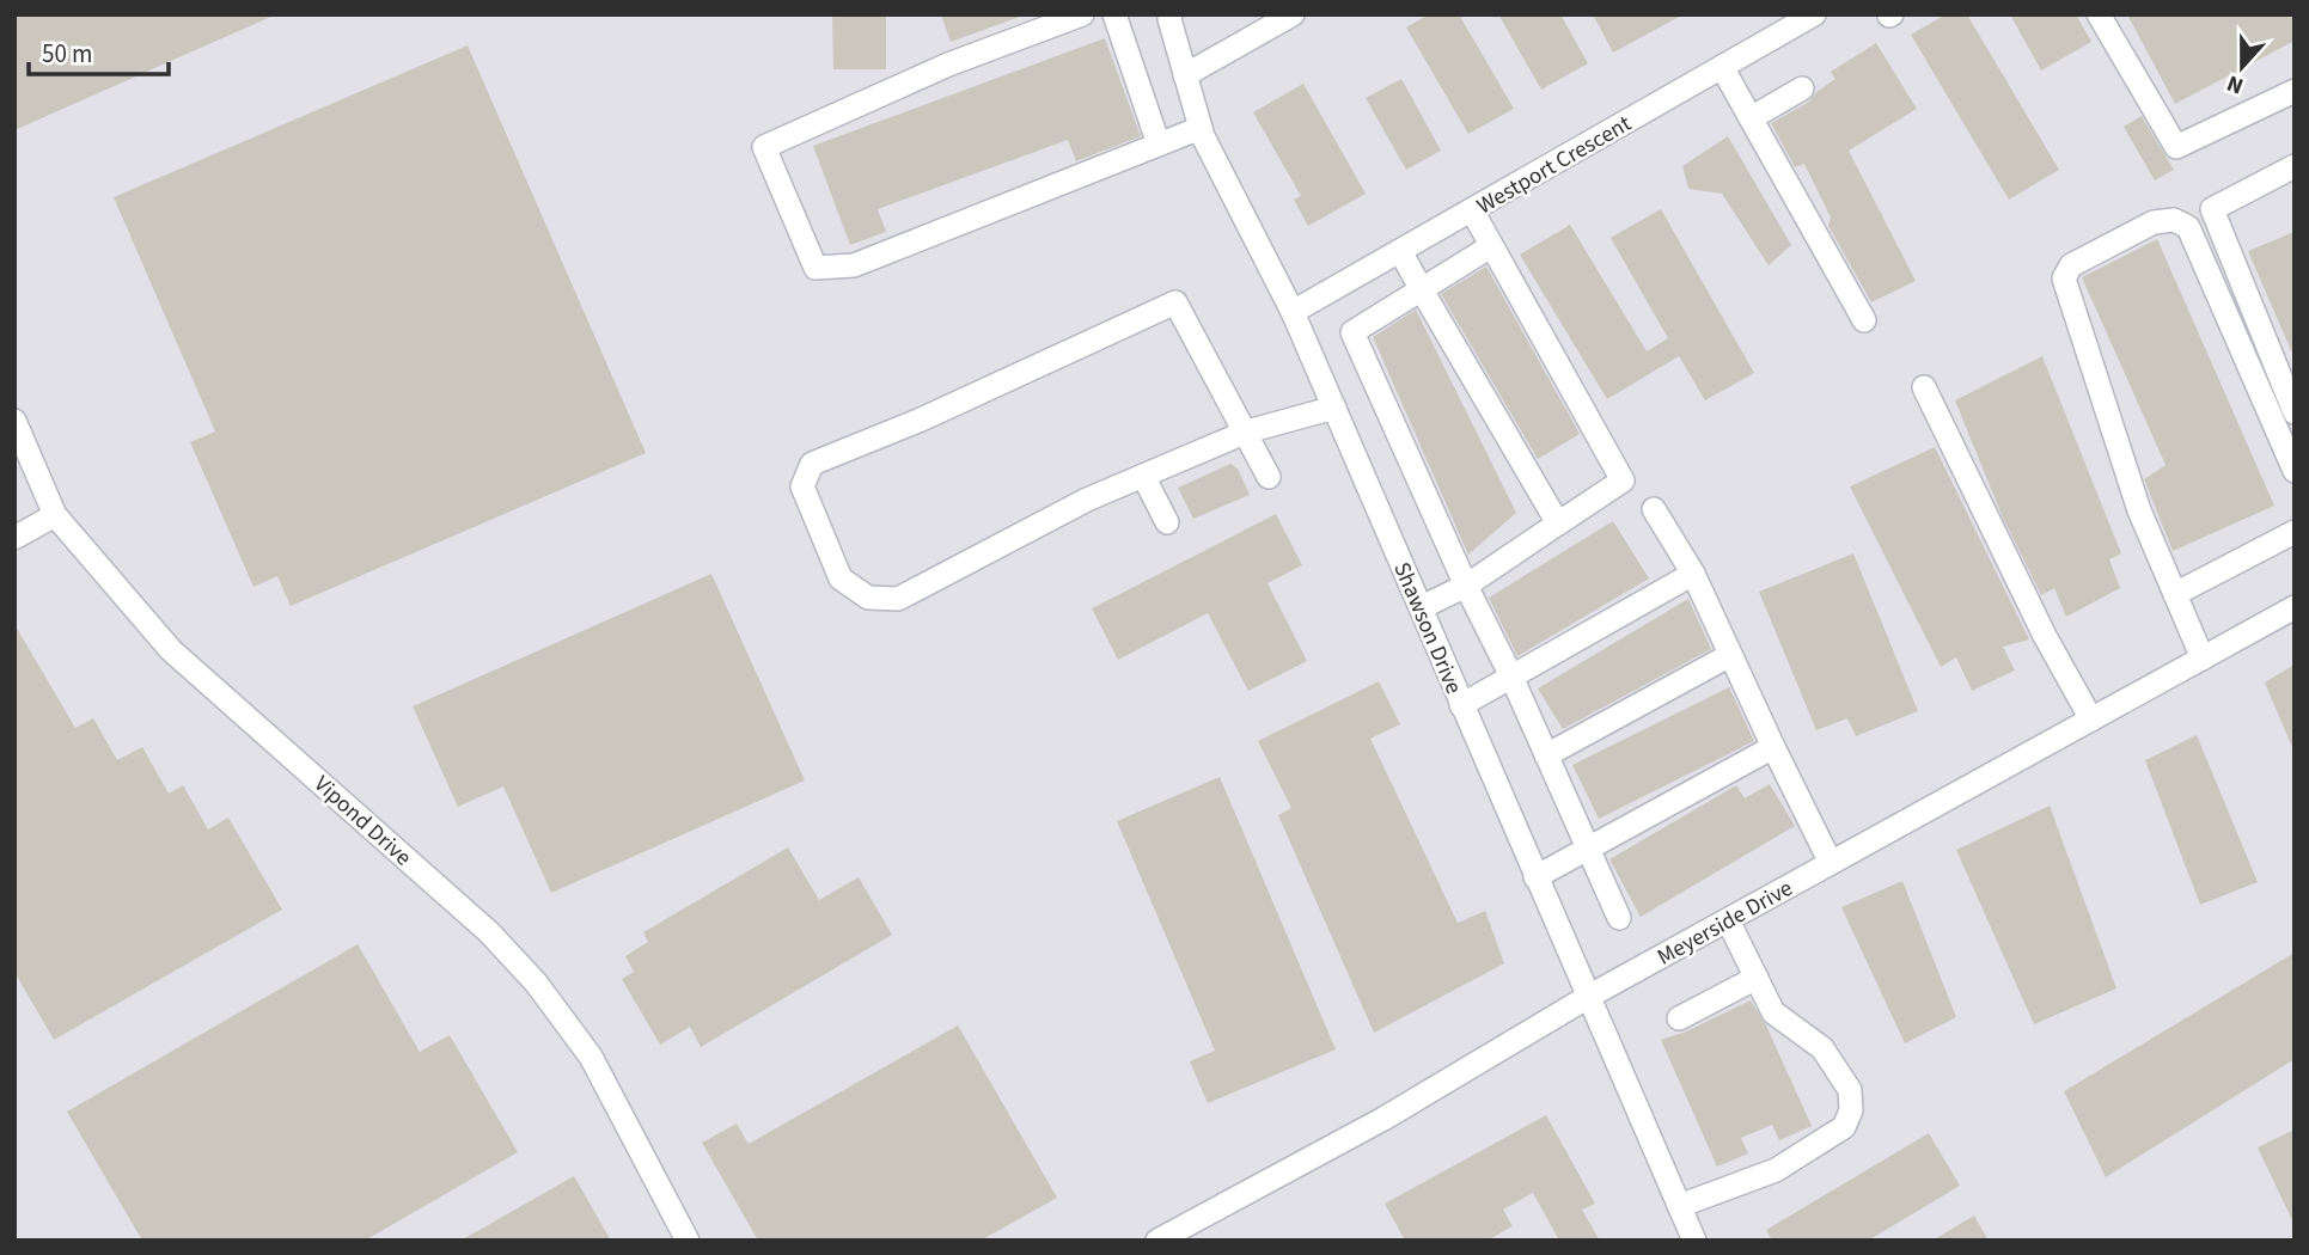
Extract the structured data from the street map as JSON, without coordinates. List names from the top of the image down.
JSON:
{
  "streets": {
    "street": [
      "Westport Crescent",
      "Shawson Drive",
      "Vipond Drive",
      "Meyerside Drive"
    ]
  },
  "crossings": [
    ["Westport Crescent", "Shawson Drive"],
    ["Shawson Drive", "Meyerside Drive"]
  ],
  "scale_bar": "50 m",
  "north": "bottom"
}
